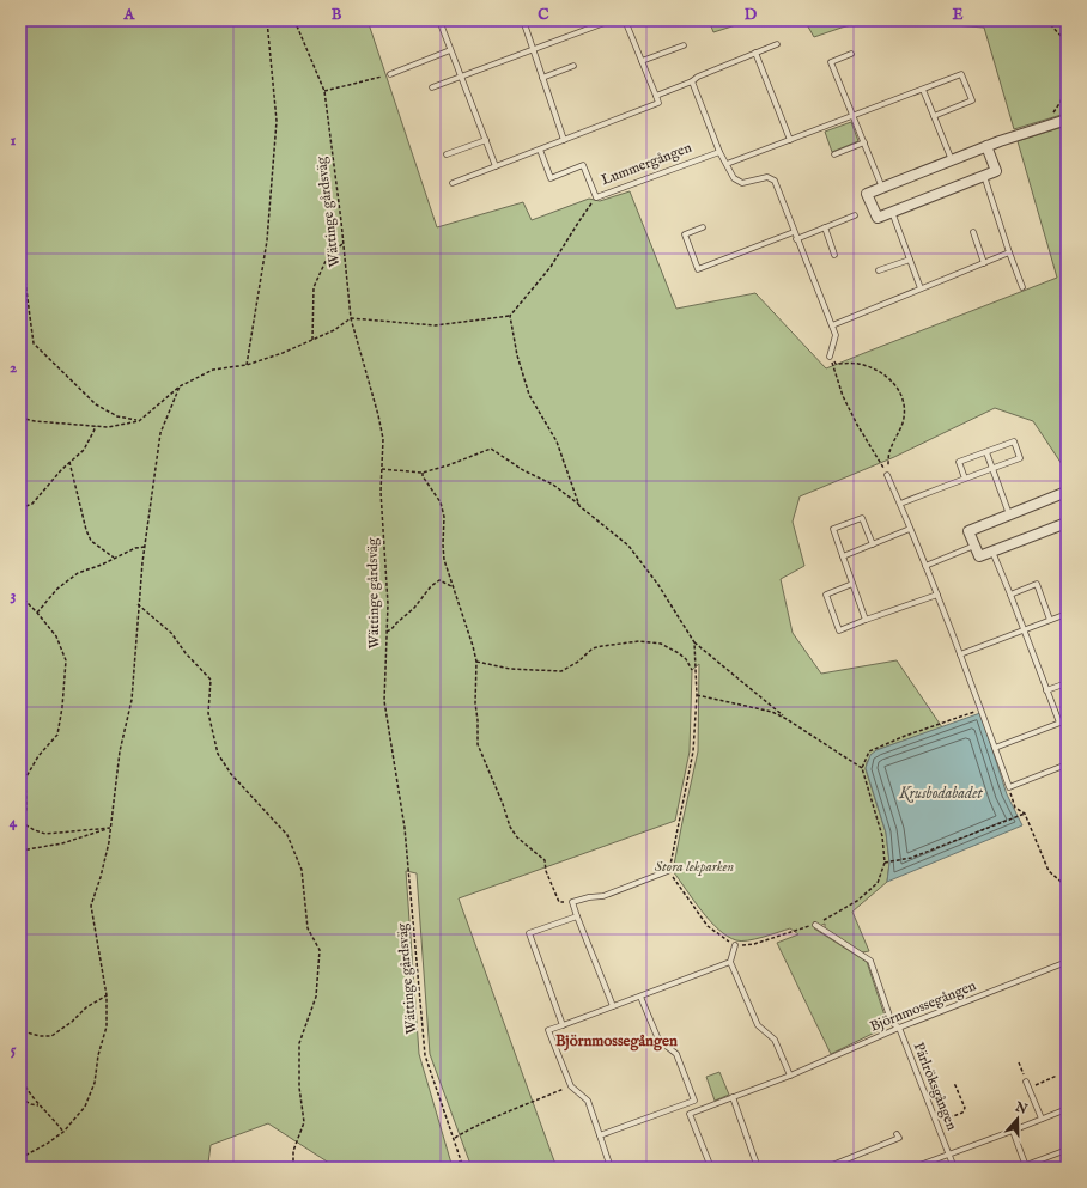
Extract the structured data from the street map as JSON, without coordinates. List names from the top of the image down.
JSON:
{
  "streets": {
    "lane": ["Lummergången", "Björnmossegången", "Pärlröksgången"],
    "path": ["Wättinge gårdsväg"]
  },
  "crossings": [
    ["Björnmossegången", "Pärlröksgången"]
  ],
  "districts": ["Björnmossegången"],
  "water": ["Krusbodabadet"],
  "parks": ["Stora lekparken"],
  "north": "top",
  "grid": {
    "columns": [
      "A",
      "B",
      "C",
      "D",
      "E"
    ],
    "rows": [
      "1",
      "2",
      "3",
      "4",
      "5"
    ]
  }
}
